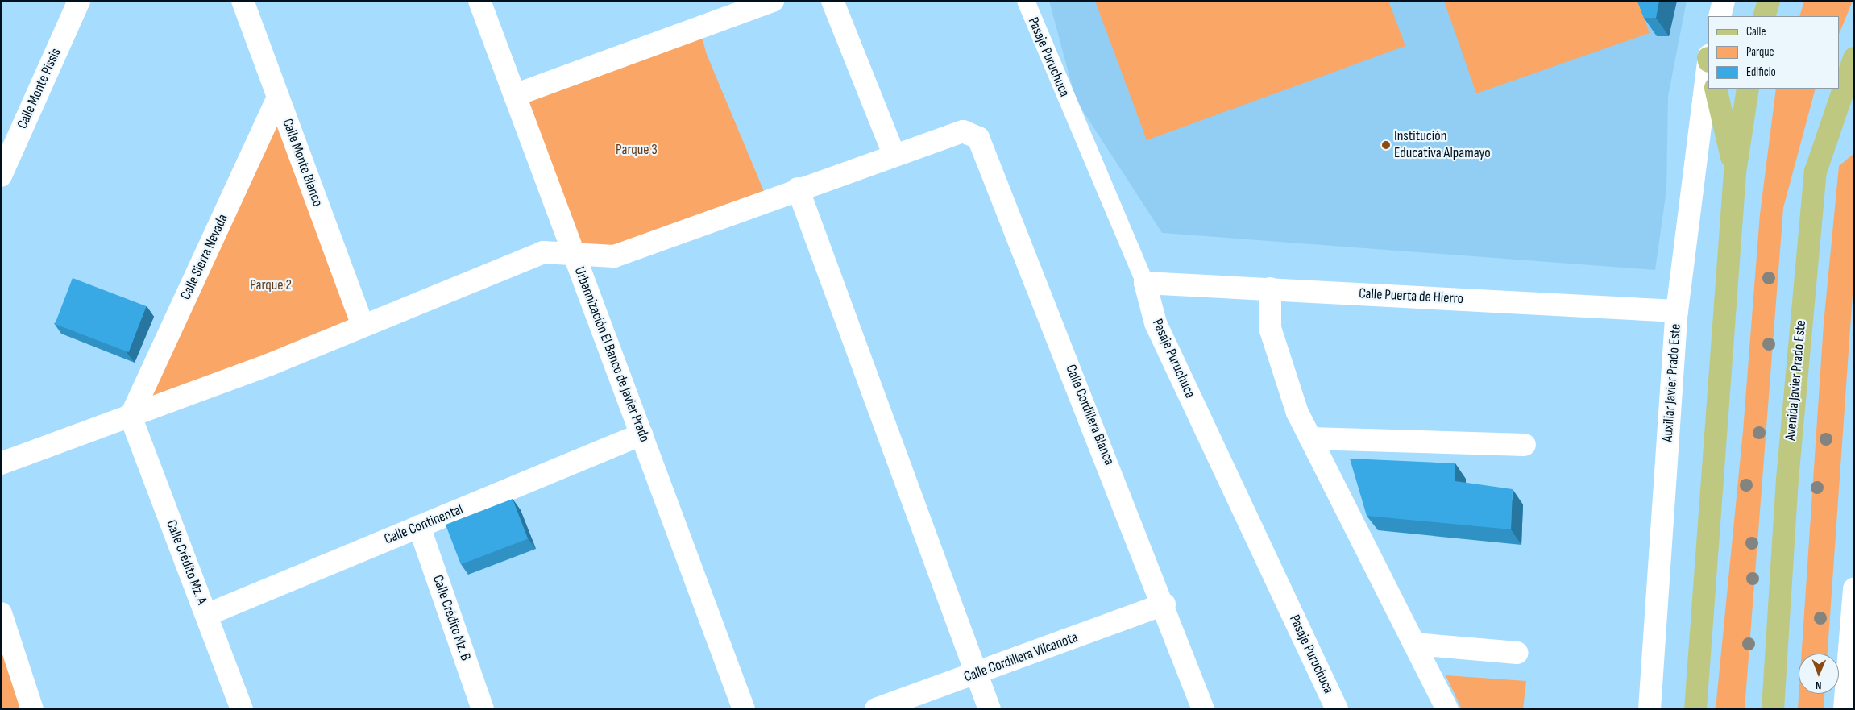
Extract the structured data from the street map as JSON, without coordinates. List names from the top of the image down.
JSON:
{
  "streets": {
    "main road": ["Avenida Javier Prado Este"],
    "street": [
      "Pasaje Puruchuca",
      "Calle Monte Pissis",
      "Calle Monte Blanco",
      "Calle Sierra Nevada",
      "Calle Puerta de Hierro",
      "Urbannización El Banco de Javier Prado",
      "Auxiliar Javier Prado Este",
      "Calle Cordillera Blanca",
      "Calle Continental",
      "Calle Crédito Mz. A",
      "Calle Crédito Mz. B",
      "Calle Cordillera Vilcanota"
    ]
  },
  "crossings": [
    ["Pasaje Puruchuca", "Calle Puerta de Hierro"],
    ["Calle Monte Blanco", "Calle Sierra Nevada"],
    ["Calle Sierra Nevada", "Calle Crédito Mz. A"],
    ["Calle Puerta de Hierro", "Auxiliar Javier Prado Este"],
    ["Urbannización El Banco de Javier Prado", "Calle Continental"],
    ["Calle Cordillera Blanca", "Calle Cordillera Vilcanota"],
    ["Calle Continental", "Calle Crédito Mz. A"],
    ["Calle Continental", "Calle Crédito Mz. B"]
  ],
  "parks": ["Parque 3", "Parque 2"],
  "places": ["Institución Educativa Alpamayo"],
  "legend": ["Calle", "Parque", "Edificio"],
  "north": "bottom"
}
